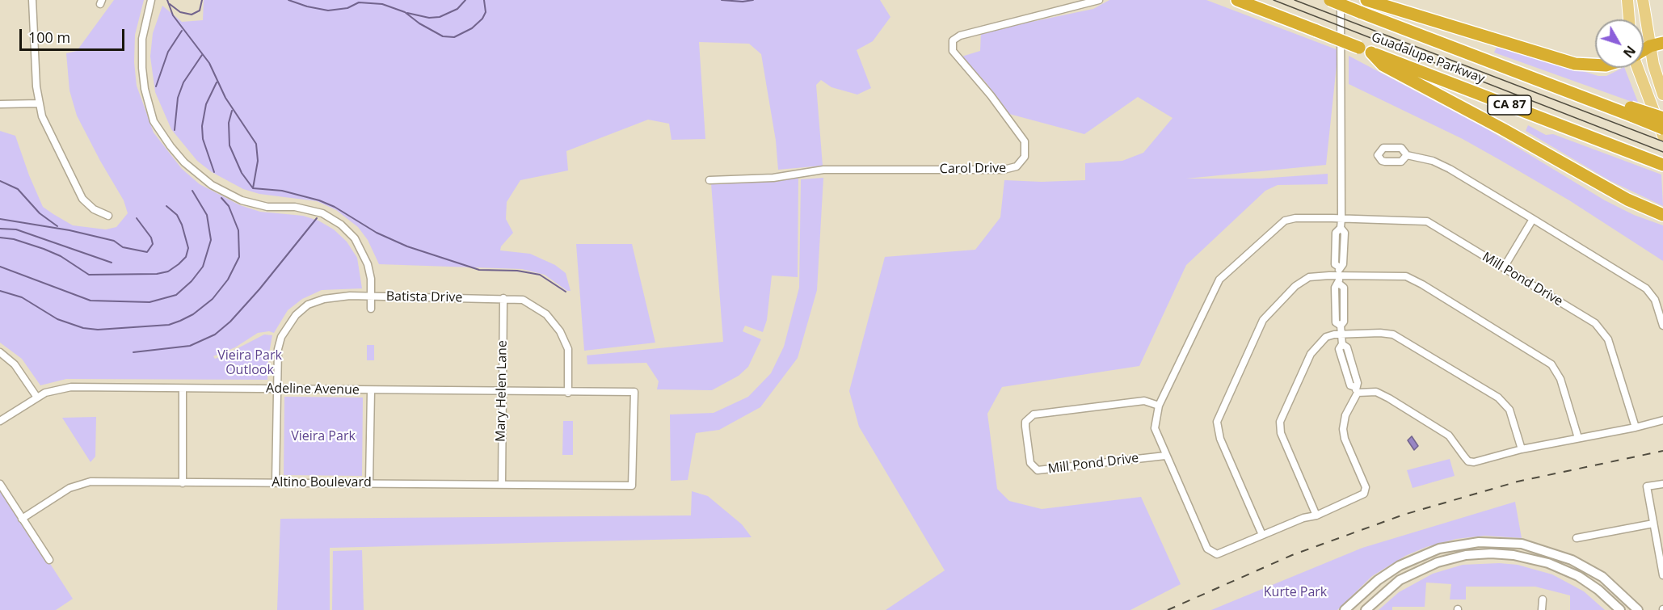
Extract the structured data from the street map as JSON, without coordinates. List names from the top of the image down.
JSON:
{
  "streets": {
    "highway": ["Guadalupe Parkway", "CA 87"],
    "street": [
      "Carol Drive",
      "Mill Pond Drive",
      "Batista Drive",
      "Adeline Avenue",
      "Mary Helen Lane",
      "Altino Boulevard"
    ]
  },
  "crossings": [
    ["Batista Drive", "Adeline Avenue"],
    ["Batista Drive", "Mary Helen Lane"],
    ["Batista Drive", "Altino Boulevard"],
    ["Adeline Avenue", "Mary Helen Lane"],
    ["Adeline Avenue", "Altino Boulevard"],
    ["Mary Helen Lane", "Altino Boulevard"]
  ],
  "parks": ["Vieira Park Outlook", "Vieira Park", "Kurte Park"],
  "scale_bar": "100 m",
  "north": "bottom right"
}
